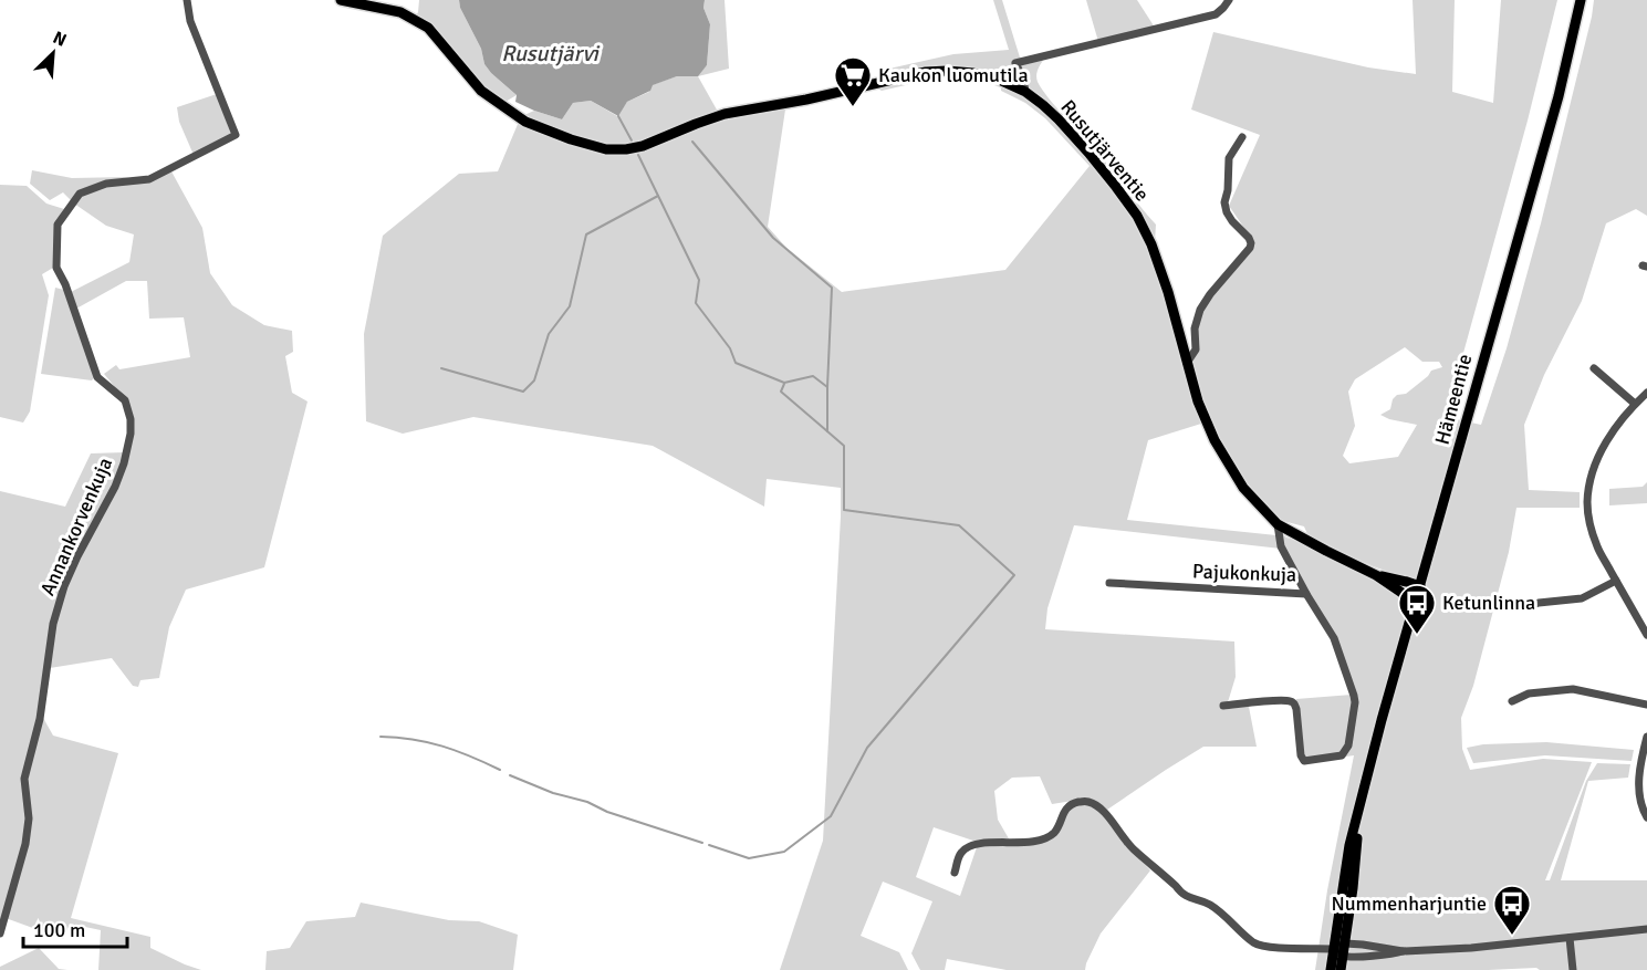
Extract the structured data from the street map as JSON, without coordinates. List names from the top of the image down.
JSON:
{
  "streets": {
    "main road": ["Rusutjärventie", "Hämeentie"],
    "street": ["Annankorvenkuja", "Pajukonkuja"]
  },
  "crossings": [
    ["Rusutjärventie", "Hämeentie"],
    ["Rusutjärventie", "Pajukonkuja"]
  ],
  "water": ["Rusutjärvi"],
  "places": {
    "supermarket": ["Kaukon luomutila"],
    "bus stop": ["Ketunlinna", "Nummenharjuntie"]
  },
  "scale_bar": "100 m",
  "north": "top right"
}
